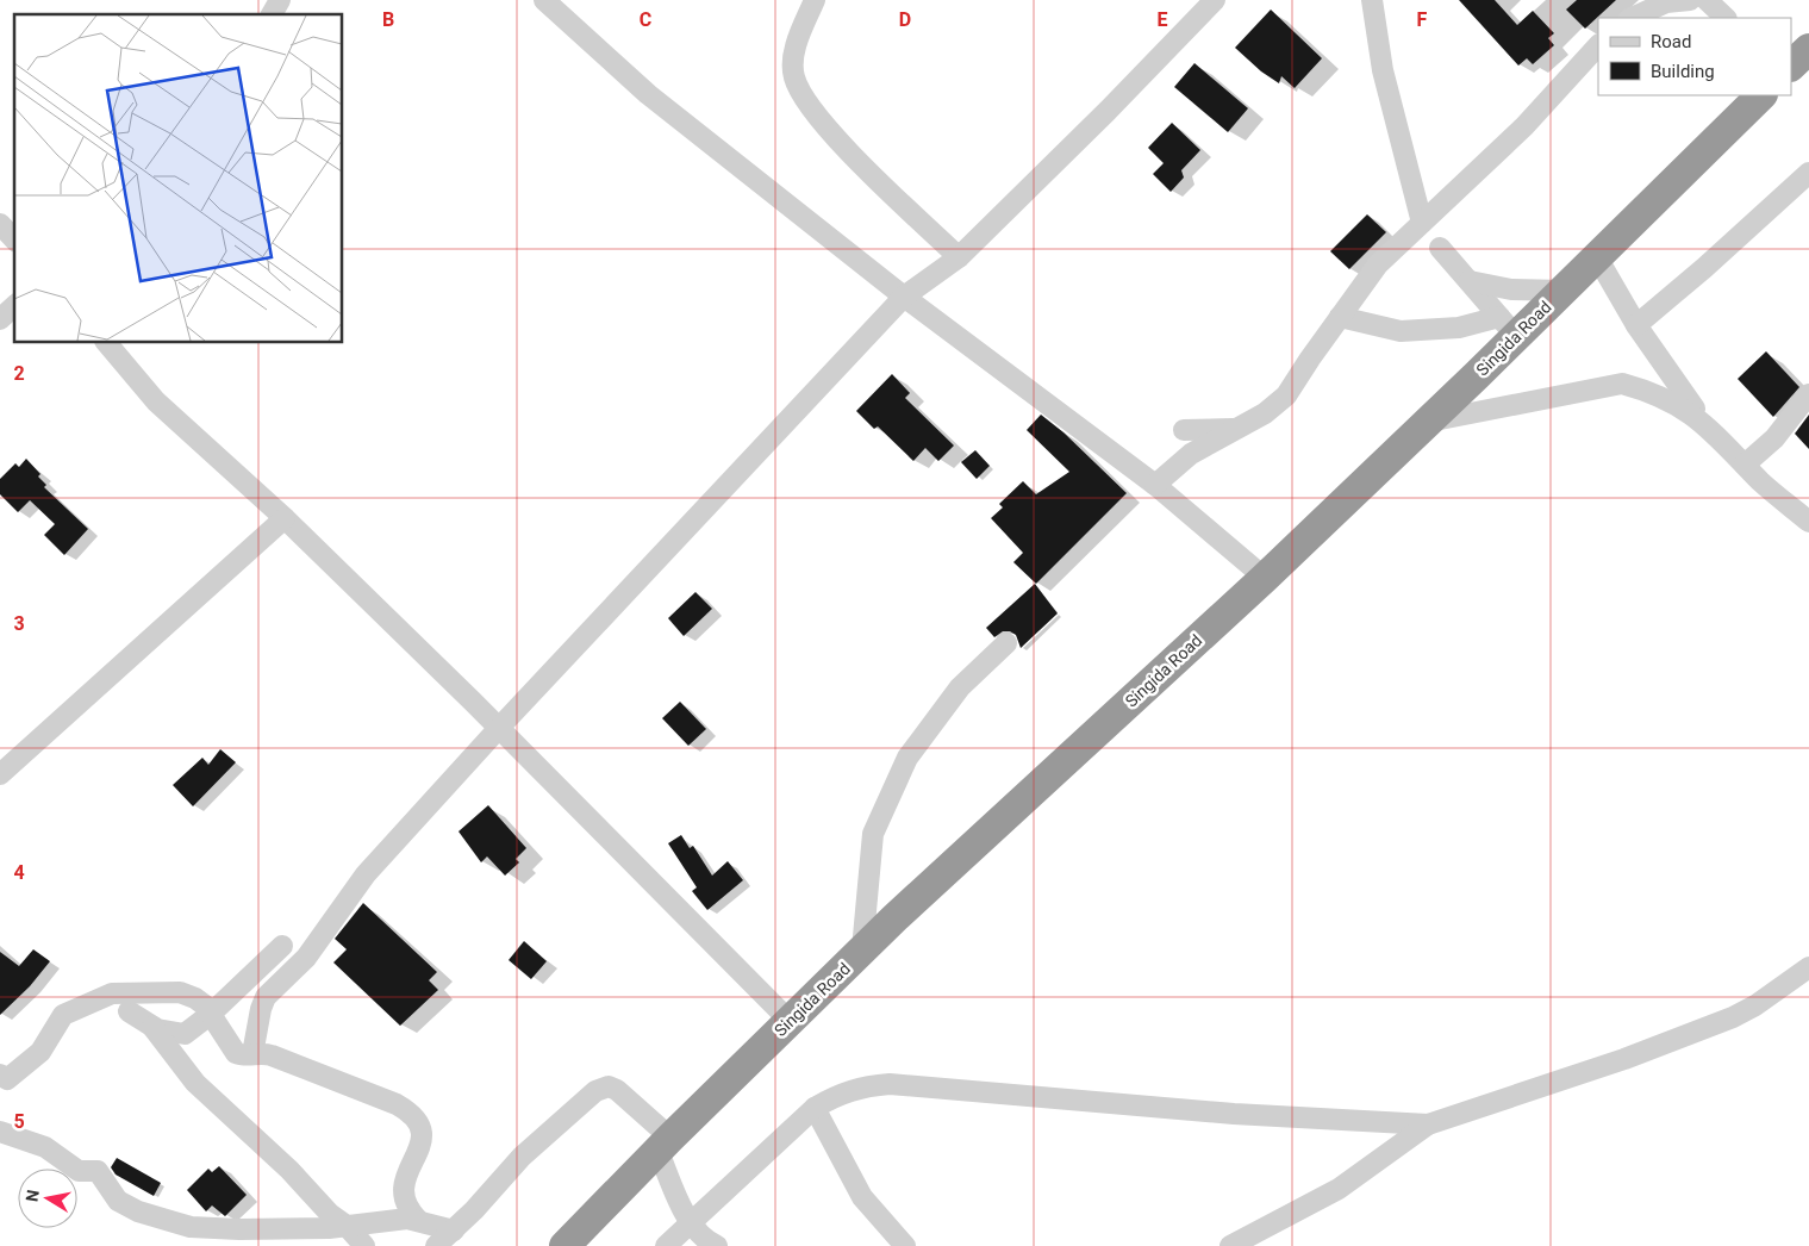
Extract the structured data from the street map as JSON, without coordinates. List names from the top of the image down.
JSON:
{
  "streets": {
    "highway": ["Singida Road"]
  },
  "legend": ["Road", "Building"],
  "north": "left",
  "grid": {
    "columns": [
      "B",
      "C",
      "D",
      "E",
      "F"
    ],
    "rows": [
      "2",
      "3",
      "4",
      "5"
    ]
  }
}
